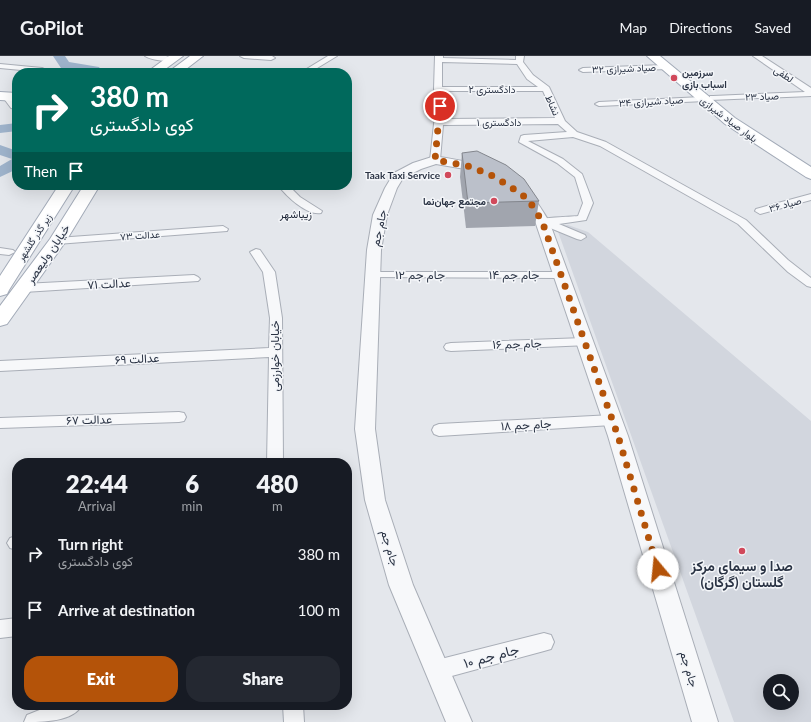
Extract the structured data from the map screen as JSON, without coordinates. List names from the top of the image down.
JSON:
{
  "streets": {
    "main road": ["بلوار صیاد شیرازی", "زیر گذر گلشهر", "خیابان ولیعصر"],
    "street": [
      "صیاد شیرازی ۳۲",
      "لطفی",
      "دادگستری ۲",
      "صیاد ۲۳",
      "صیاد شیرازی ۳۴",
      "نشاط",
      "دادگستری ۱",
      "صیاد ۳۶",
      "جام جم",
      "عدالت ۷۳",
      "۱۲ جام جم",
      "۱۴ جام جم",
      "عدالت ۷۱",
      "۱۶ جام جم",
      "خیابان خوارزمی",
      "عدالت ۶۹",
      "عدالت ۶۷",
      "۱۸ جام جم",
      "۱۰ جام جم"
    ]
  },
  "crossings": [
    ["صیاد شیرازی ۳۲", "بلوار صیاد شیرازی"],
    ["لطفی", "صیاد ۲۳"],
    ["دادگستری ۲", "نشاط"],
    ["صیاد ۲۳", "صیاد شیرازی ۳۴"],
    ["صیاد ۲۳", "بلوار صیاد شیرازی"],
    ["صیاد شیرازی ۳۴", "بلوار صیاد شیرازی"],
    ["نشاط", "دادگستری ۱"],
    ["جام جم", "۱۲ جام جم"],
    ["جام جم", "۱۴ جام جم"],
    ["جام جم", "۱۶ جام جم"],
    ["جام جم", "۱۸ جام جم"],
    ["جام جم", "۱۰ جام جم"],
    ["عدالت ۷۳", "خیابان ولیعصر"],
    ["خیابان ولیعصر", "عدالت ۷۱"],
    ["۱۲ جام جم", "۱۴ جام جم"],
    ["خیابان خوارزمی", "عدالت ۶۹"]
  ],
  "districts": ["زیباشهر"],
  "places": [
    "سرزمین اسباب بازی",
    "Taak Taxi Service",
    "مجتمع جهان‌نما",
    "صدا و سیمای مرکز گلستان (گرگان)"
  ],
  "page": {
    "header": "GoPilot",
    "nav": ["Map", "Directions", "Saved"],
    "turn": ["380 m", "کوی دادگستری"],
    "then": "Then",
    "eta": [
      "22:44",
      "Arrival",
      "6",
      "min",
      "480",
      "m"
    ],
    "list": [
      {
        "name": "Turn right",
        "note": "کوی دادگستری",
        "value": "380 m"
      },
      {
        "name": "Arrive at destination",
        "value": "100 m"
      }
    ],
    "buttons": ["Exit", "Share"]
  }
}
